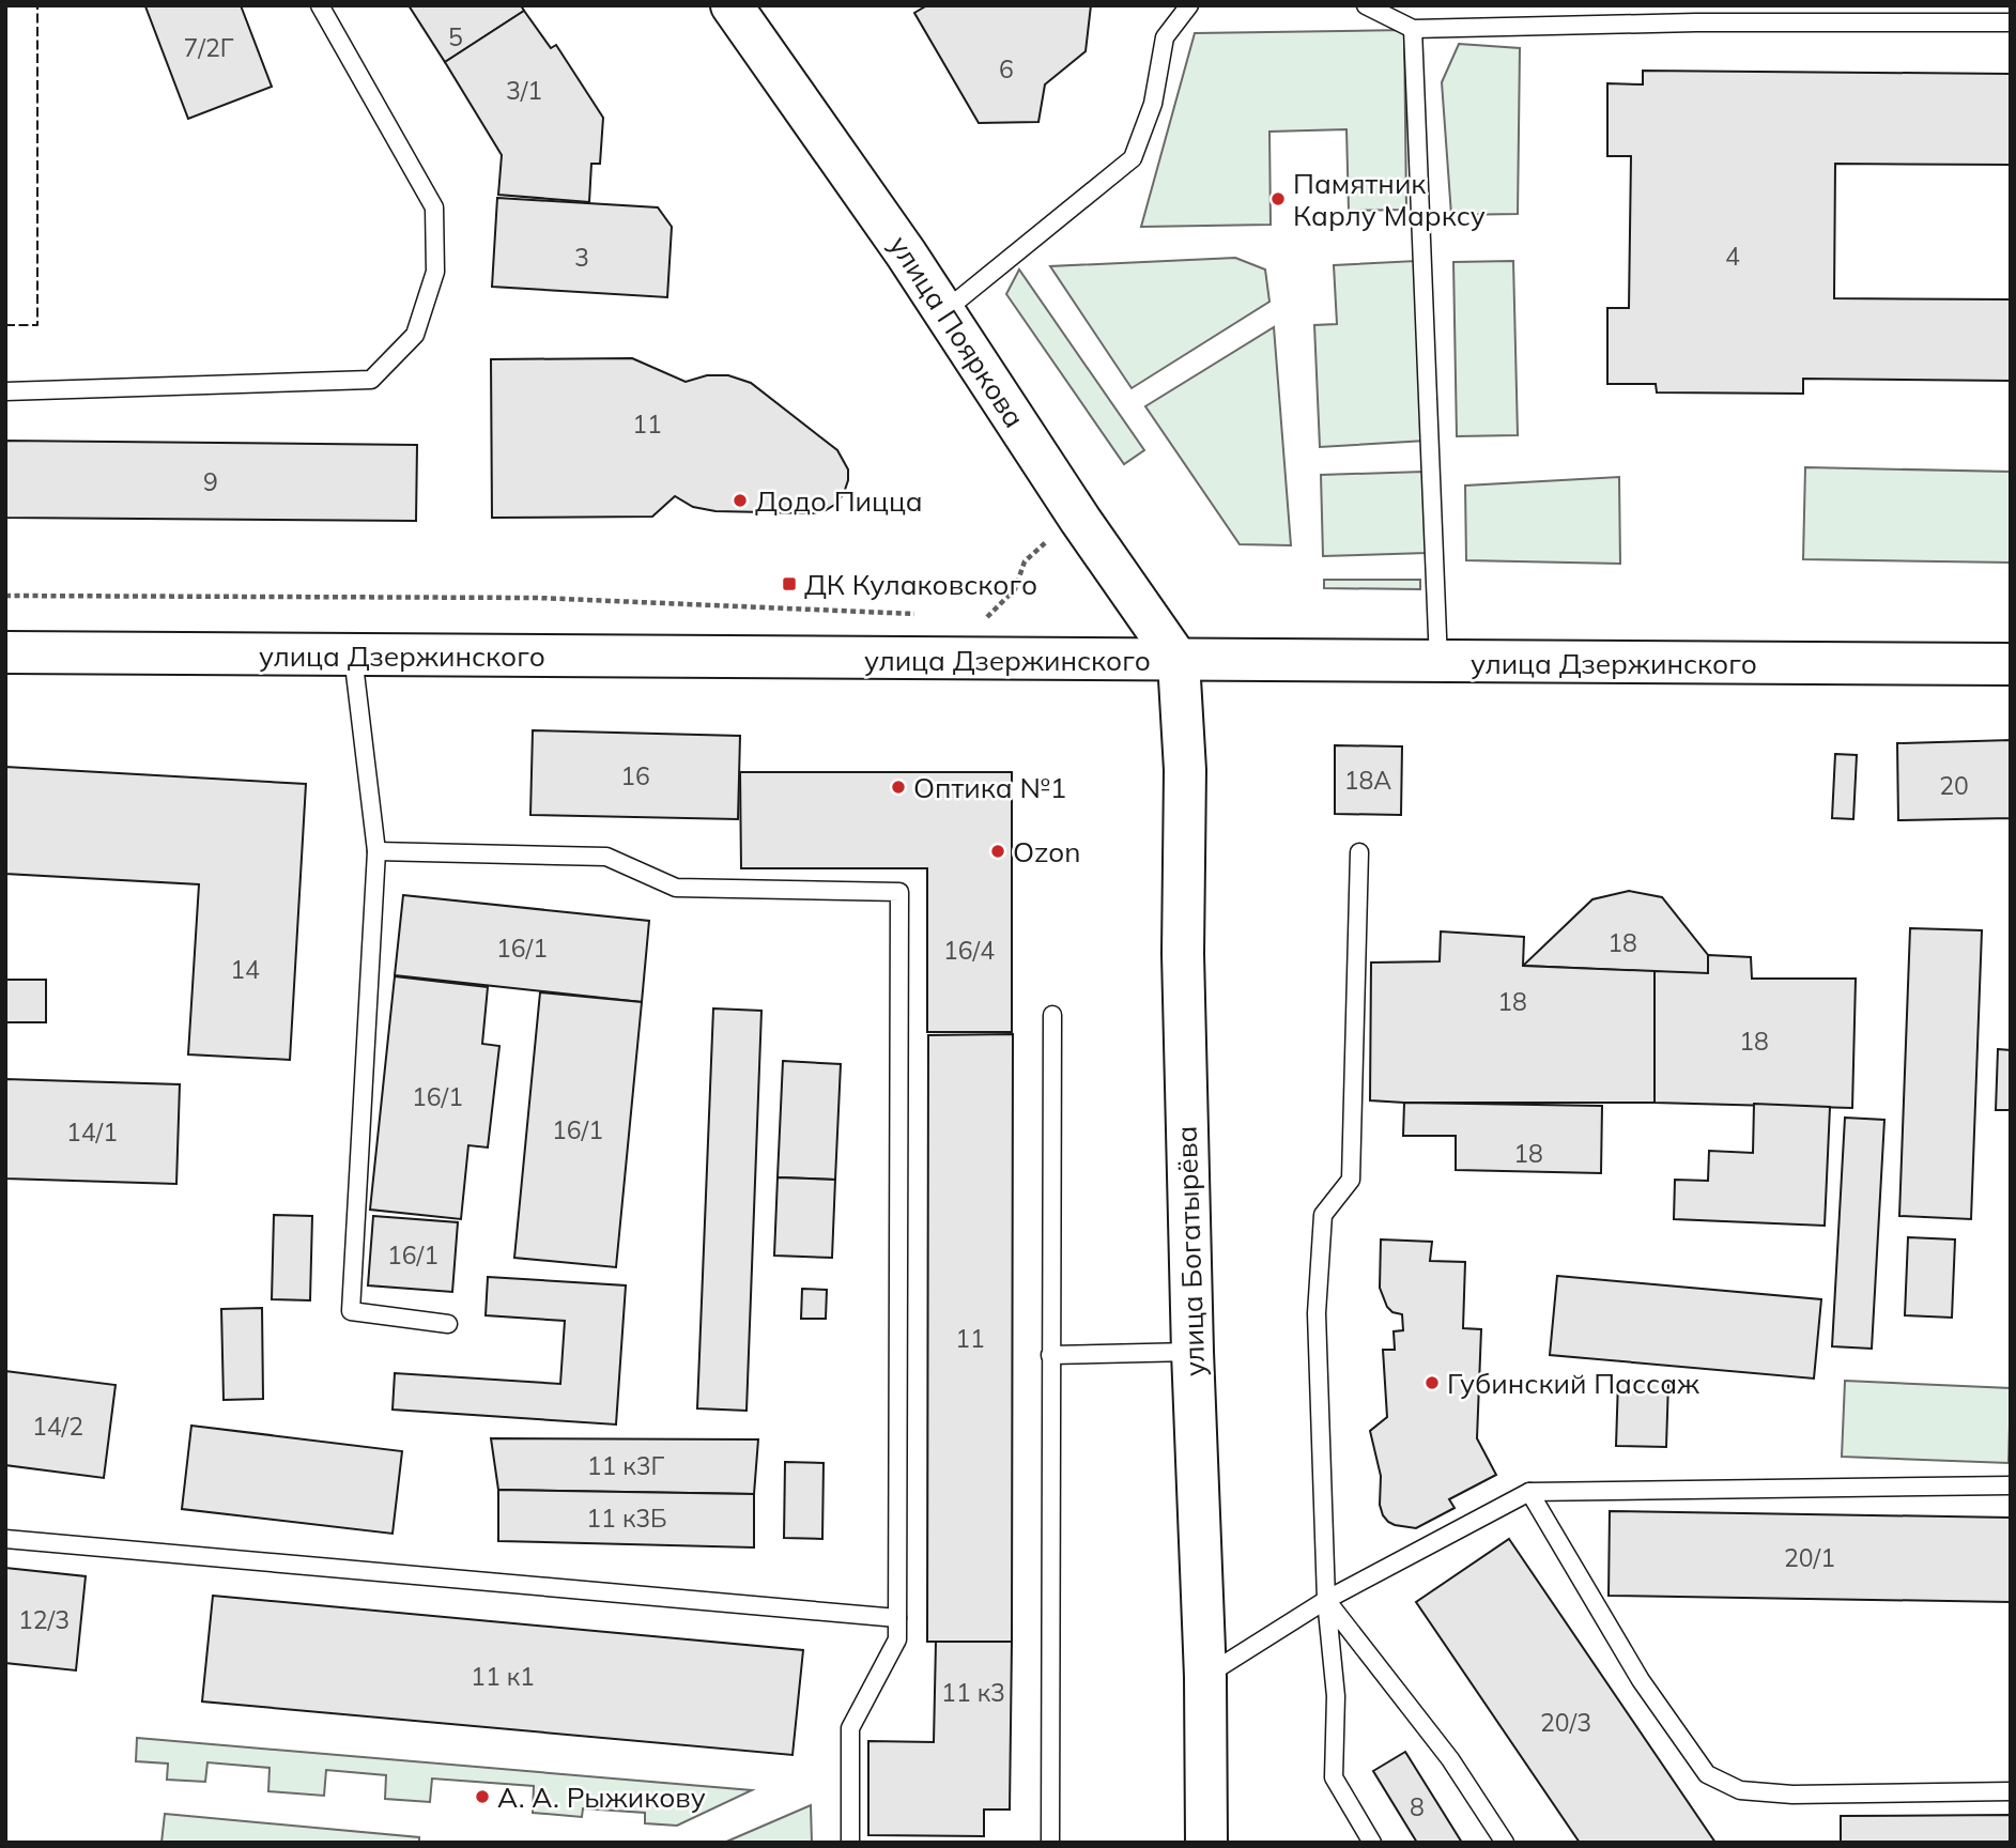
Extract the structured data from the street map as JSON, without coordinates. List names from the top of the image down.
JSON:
{
  "streets": {
    "main road": ["улица Пояркова", "улица Дзержинского", "улица Богатырёва"]
  },
  "crossings": [
    ["улица Пояркова", "улица Дзержинского"],
    ["улица Пояркова", "улица Богатырёва"],
    ["улица Дзержинского", "улица Богатырёва"]
  ],
  "places": {
    "other": [
      "Памятник Карлу Марксу",
      "Додо Пицца",
      "Оптика №1",
      "Ozon",
      "Губинский Пассаж",
      "А. А. Рыжикову"
    ],
    "transit": ["ДК Кулаковского"]
  },
  "house_numbers": [
    "5",
    "7/2Г",
    "6",
    "3/1",
    "4",
    "3",
    "11",
    "9",
    "16",
    "18А",
    "20",
    "18",
    "16/1",
    "16/4",
    "14",
    "18",
    "18",
    "16/1",
    "16/1",
    "14/1",
    "18",
    "16/1",
    "11",
    "14/2",
    "11 к3Г",
    "11 к3Б",
    "20/1",
    "12/3",
    "11 к1",
    "11 к3",
    "20/3",
    "8"
  ]
}
